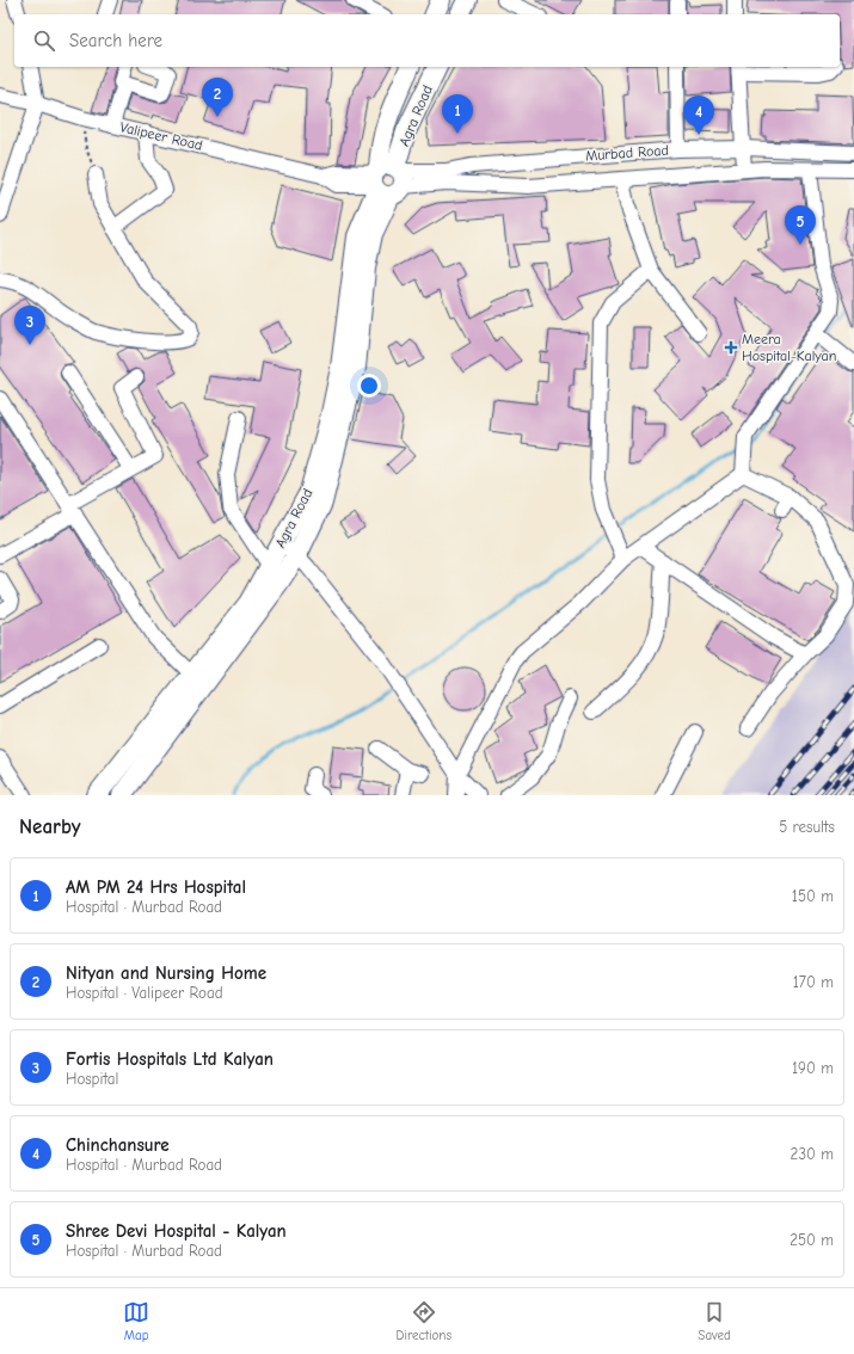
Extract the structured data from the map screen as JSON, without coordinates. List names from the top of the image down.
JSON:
{
  "streets": {
    "main road": ["Agra Road"],
    "street": ["Valipeer Road", "Murbad Road"]
  },
  "crossings": [
    ["Agra Road", "Valipeer Road"],
    ["Agra Road", "Murbad Road"],
    ["Valipeer Road", "Murbad Road"]
  ],
  "places": {
    "health": ["Meera Hospital-Kalyan"]
  },
  "page": {
    "search": "Search here",
    "pins": [
      "2",
      "1",
      "4",
      "5",
      "3"
    ],
    "heading": ["Nearby", "5 results"],
    "list": [
      {
        "mark": "1",
        "name": "AM PM 24 Hrs Hospital",
        "note": "Hospital · Murbad Road",
        "value": "150 m"
      },
      {
        "mark": "2",
        "name": "Nityan and Nursing Home",
        "note": "Hospital · Valipeer Road",
        "value": "170 m"
      },
      {
        "mark": "3",
        "name": "Fortis Hospitals Ltd Kalyan",
        "note": "Hospital",
        "value": "190 m"
      },
      {
        "mark": "4",
        "name": "Chinchansure",
        "note": "Hospital · Murbad Road",
        "value": "230 m"
      },
      {
        "mark": "5",
        "name": "Shree Devi Hospital - Kalyan",
        "note": "Hospital · Murbad Road",
        "value": "250 m"
      }
    ],
    "nav": ["Map", "Directions", "Saved"]
  }
}
